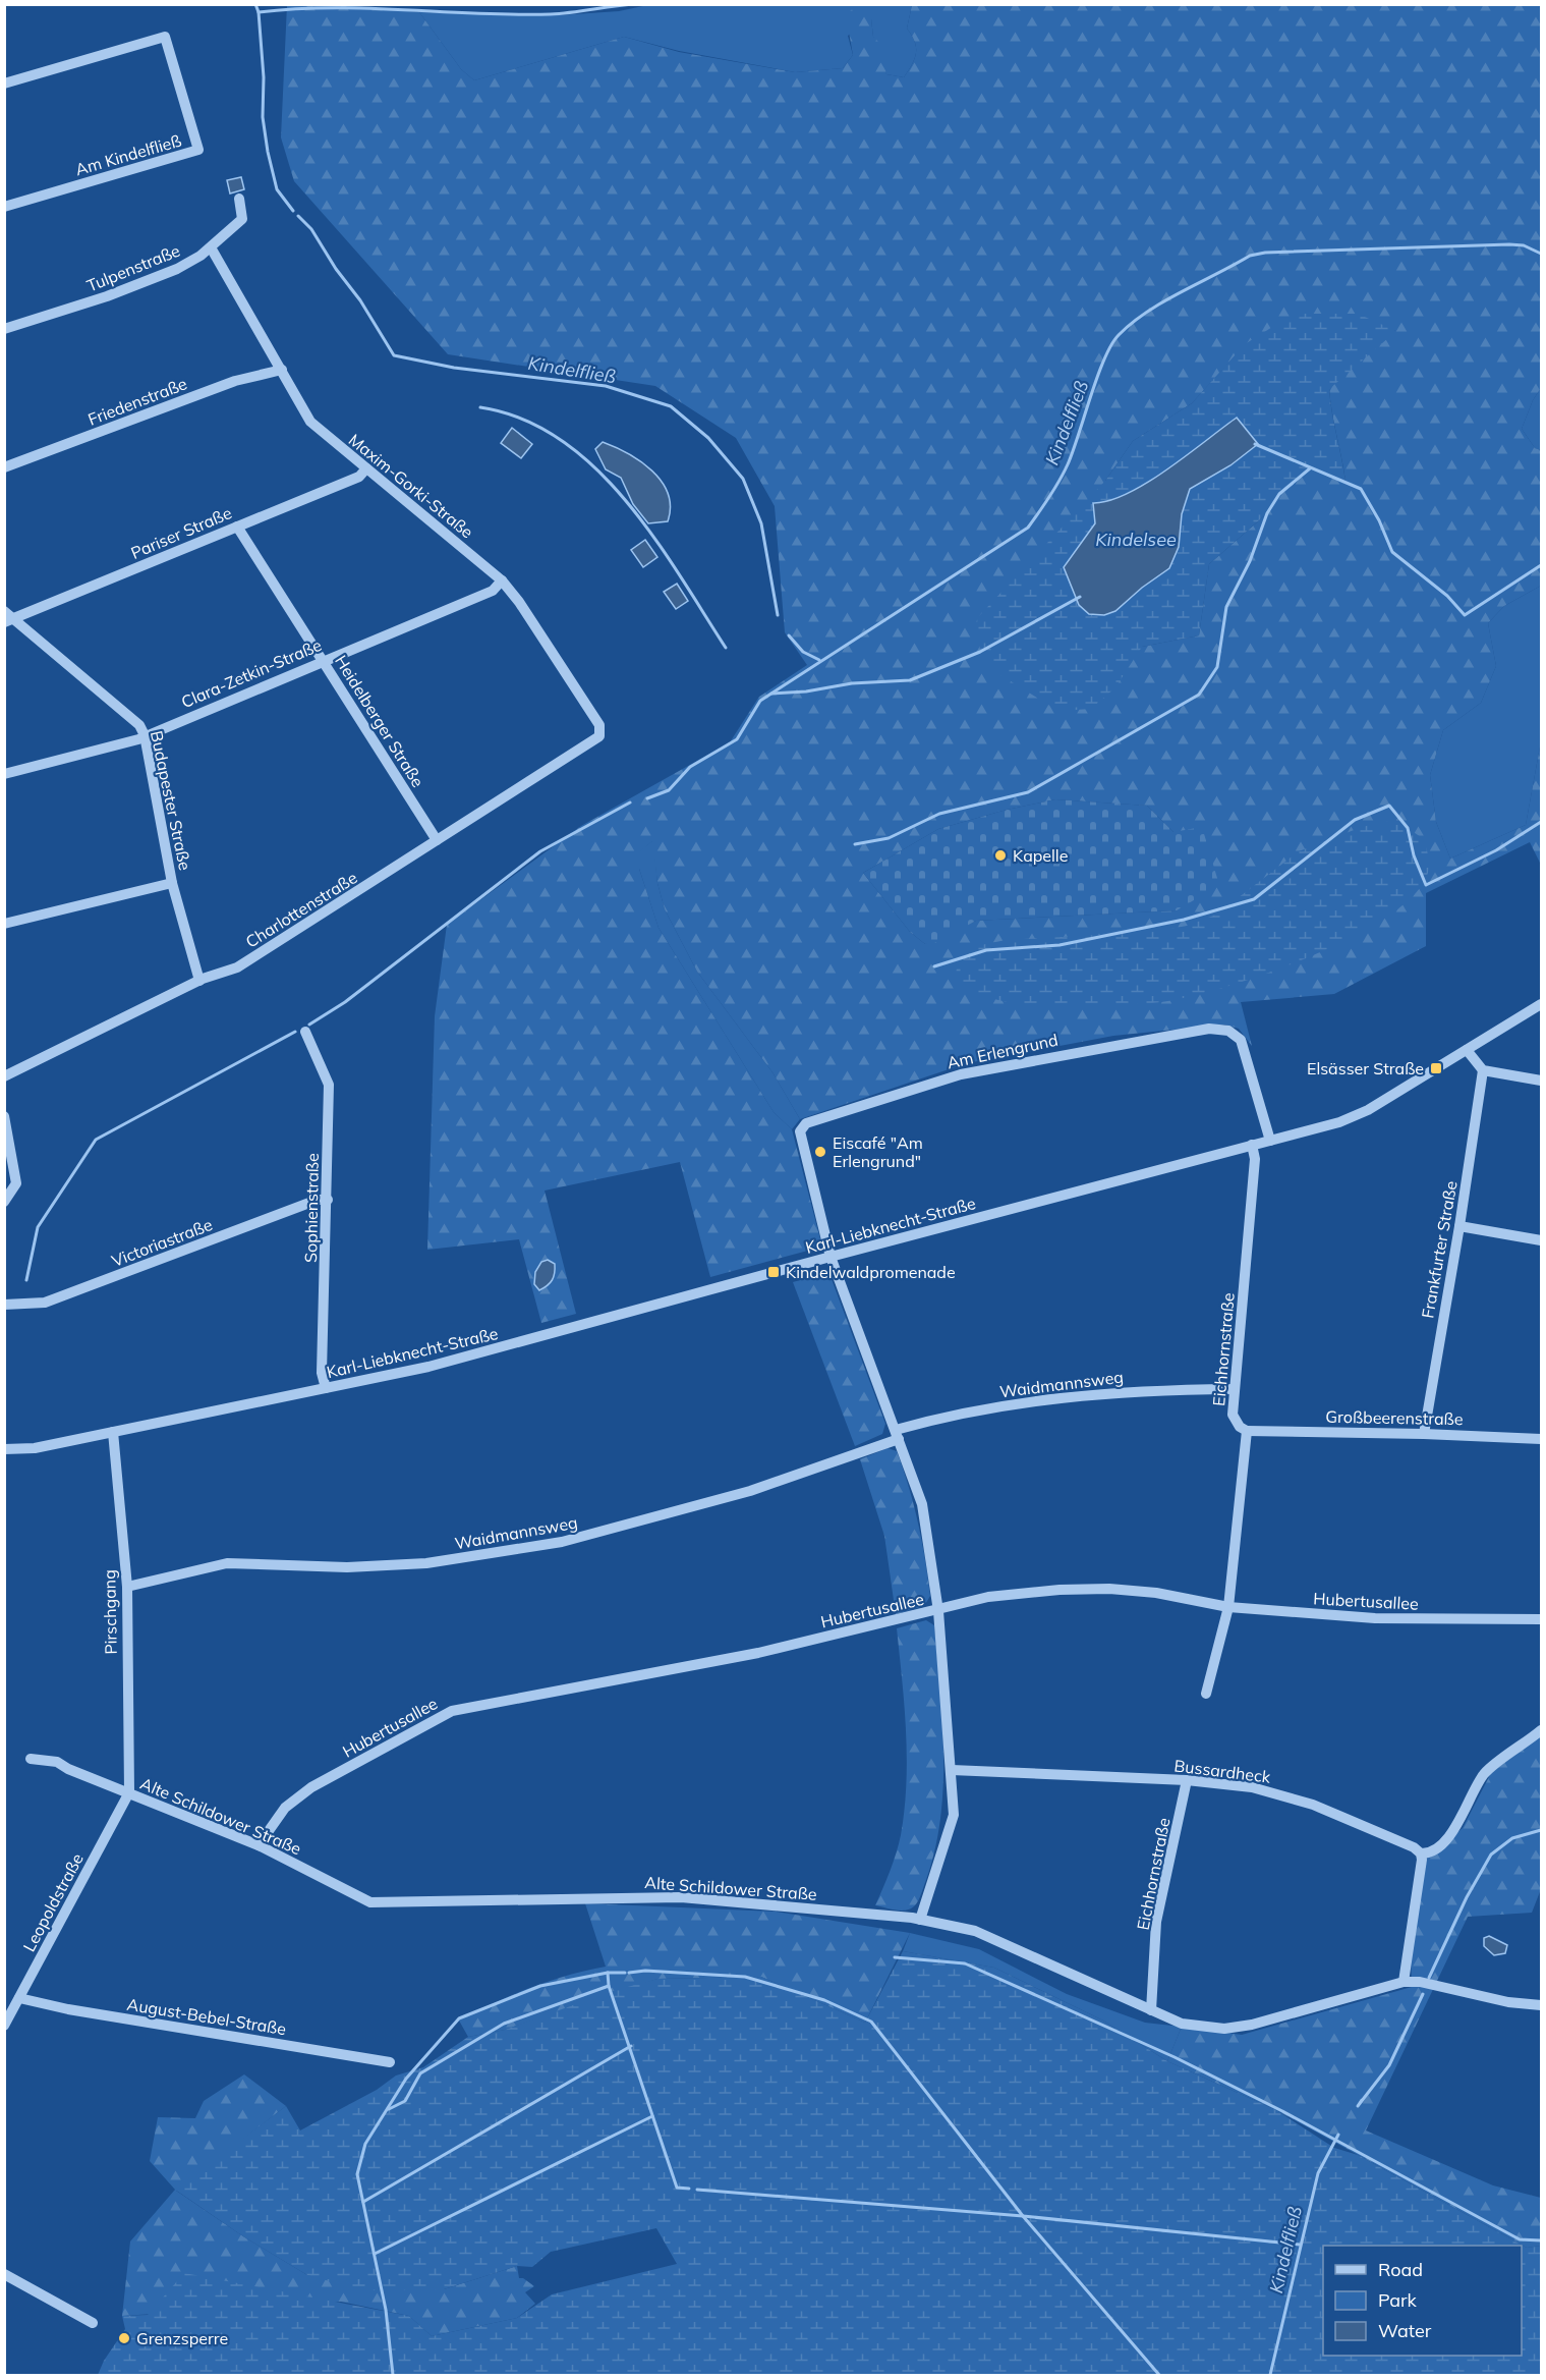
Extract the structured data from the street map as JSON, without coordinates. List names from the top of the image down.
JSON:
{
  "streets": {
    "street": [
      "Am Kindelfließ",
      "Tulpenstraße",
      "Friedenstraße",
      "Maxim-Gorki-Straße",
      "Pariser Straße",
      "Clara-Zetkin-Straße",
      "Heidelberger Straße",
      "Budapester Straße",
      "Charlottenstraße",
      "Am Erlengrund",
      "Sophienstraße",
      "Karl-Liebknecht-Straße",
      "Victoriastraße",
      "Frankfurter Straße",
      "Eichhornstraße",
      "Waidmannsweg",
      "Großbeerenstraße",
      "Hubertusallee",
      "Pirschgang",
      "Bussardheck",
      "Alte Schildower Straße",
      "Leopoldstraße",
      "August-Bebel-Straße"
    ]
  },
  "crossings": [
    ["Tulpenstraße", "Maxim-Gorki-Straße"],
    ["Friedenstraße", "Maxim-Gorki-Straße"],
    ["Maxim-Gorki-Straße", "Pariser Straße"],
    ["Maxim-Gorki-Straße", "Clara-Zetkin-Straße"],
    ["Maxim-Gorki-Straße", "Charlottenstraße"],
    ["Pariser Straße", "Heidelberger Straße"],
    ["Pariser Straße", "Budapester Straße"],
    ["Clara-Zetkin-Straße", "Heidelberger Straße"],
    ["Clara-Zetkin-Straße", "Budapester Straße"],
    ["Heidelberger Straße", "Charlottenstraße"],
    ["Budapester Straße", "Charlottenstraße"],
    ["Am Erlengrund", "Karl-Liebknecht-Straße"],
    ["Sophienstraße", "Karl-Liebknecht-Straße"],
    ["Sophienstraße", "Victoriastraße"],
    ["Karl-Liebknecht-Straße", "Eichhornstraße"],
    ["Karl-Liebknecht-Straße", "Pirschgang"],
    ["Frankfurter Straße", "Großbeerenstraße"],
    ["Eichhornstraße", "Waidmannsweg"],
    ["Eichhornstraße", "Großbeerenstraße"],
    ["Eichhornstraße", "Bussardheck"],
    ["Eichhornstraße", "Alte Schildower Straße"],
    ["Waidmannsweg", "Pirschgang"],
    ["Hubertusallee", "Alte Schildower Straße"],
    ["Pirschgang", "Alte Schildower Straße"],
    ["Pirschgang", "Leopoldstraße"],
    ["Alte Schildower Straße", "Leopoldstraße"],
    ["Leopoldstraße", "August-Bebel-Straße"]
  ],
  "water": ["Kindelfließ", "Kindelsee"],
  "places": {
    "other": ["Kapelle", "Eiscafé \"Am Erlengrund\"", "Grenzsperre"],
    "transit": ["Elsässer Straße", "Kindelwaldpromenade"]
  },
  "legend": ["Road", "Park", "Water"]
}
